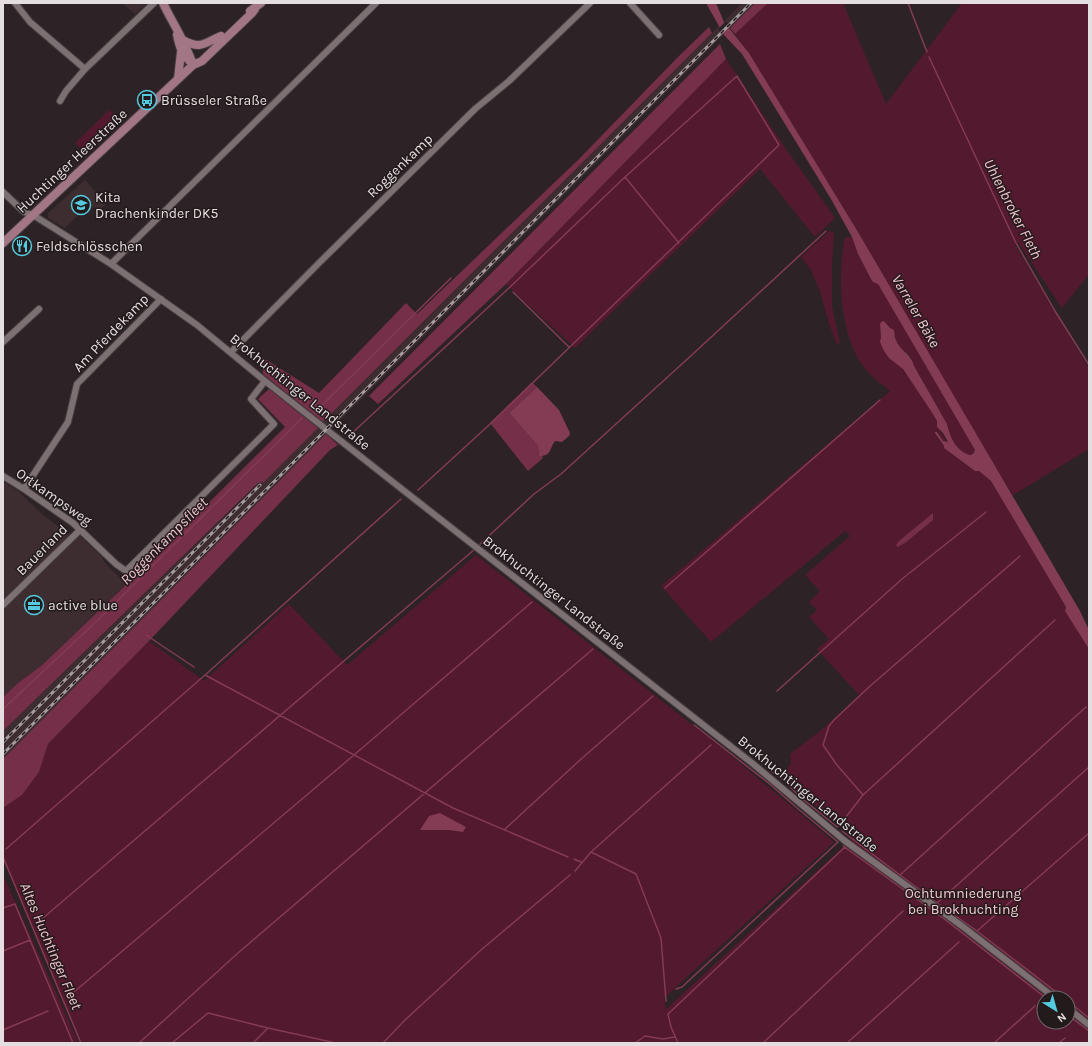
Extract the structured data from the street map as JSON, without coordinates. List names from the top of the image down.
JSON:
{
  "streets": {
    "main road": ["Huchtinger Heerstraße"],
    "street": [
      "Roggenkamp",
      "Am Pferdekamp",
      "Brokhuchtinger Landstraße",
      "Ortkampsweg",
      "Bauerland"
    ]
  },
  "crossings": [
    ["Huchtinger Heerstraße", "Brokhuchtinger Landstraße"],
    ["Roggenkamp", "Brokhuchtinger Landstraße"],
    ["Am Pferdekamp", "Brokhuchtinger Landstraße"],
    ["Am Pferdekamp", "Ortkampsweg"],
    ["Brokhuchtinger Landstraße", "Ortkampsweg"],
    ["Ortkampsweg", "Bauerland"]
  ],
  "water": [
    "Uhlenbroker Fleth",
    "Varreler Bäke",
    "Roggenkampsfleet",
    "Altes Huchtinger Fleet"
  ],
  "parks": ["Ochtumniederung bei Brokhuchting"],
  "places": {
    "bus stop": ["Brüsseler Straße"],
    "school or university": ["Kita Drachenkinder DK5"],
    "restaurant": ["Feldschlösschen"],
    "office": ["active blue"]
  },
  "north": "bottom right"
}
